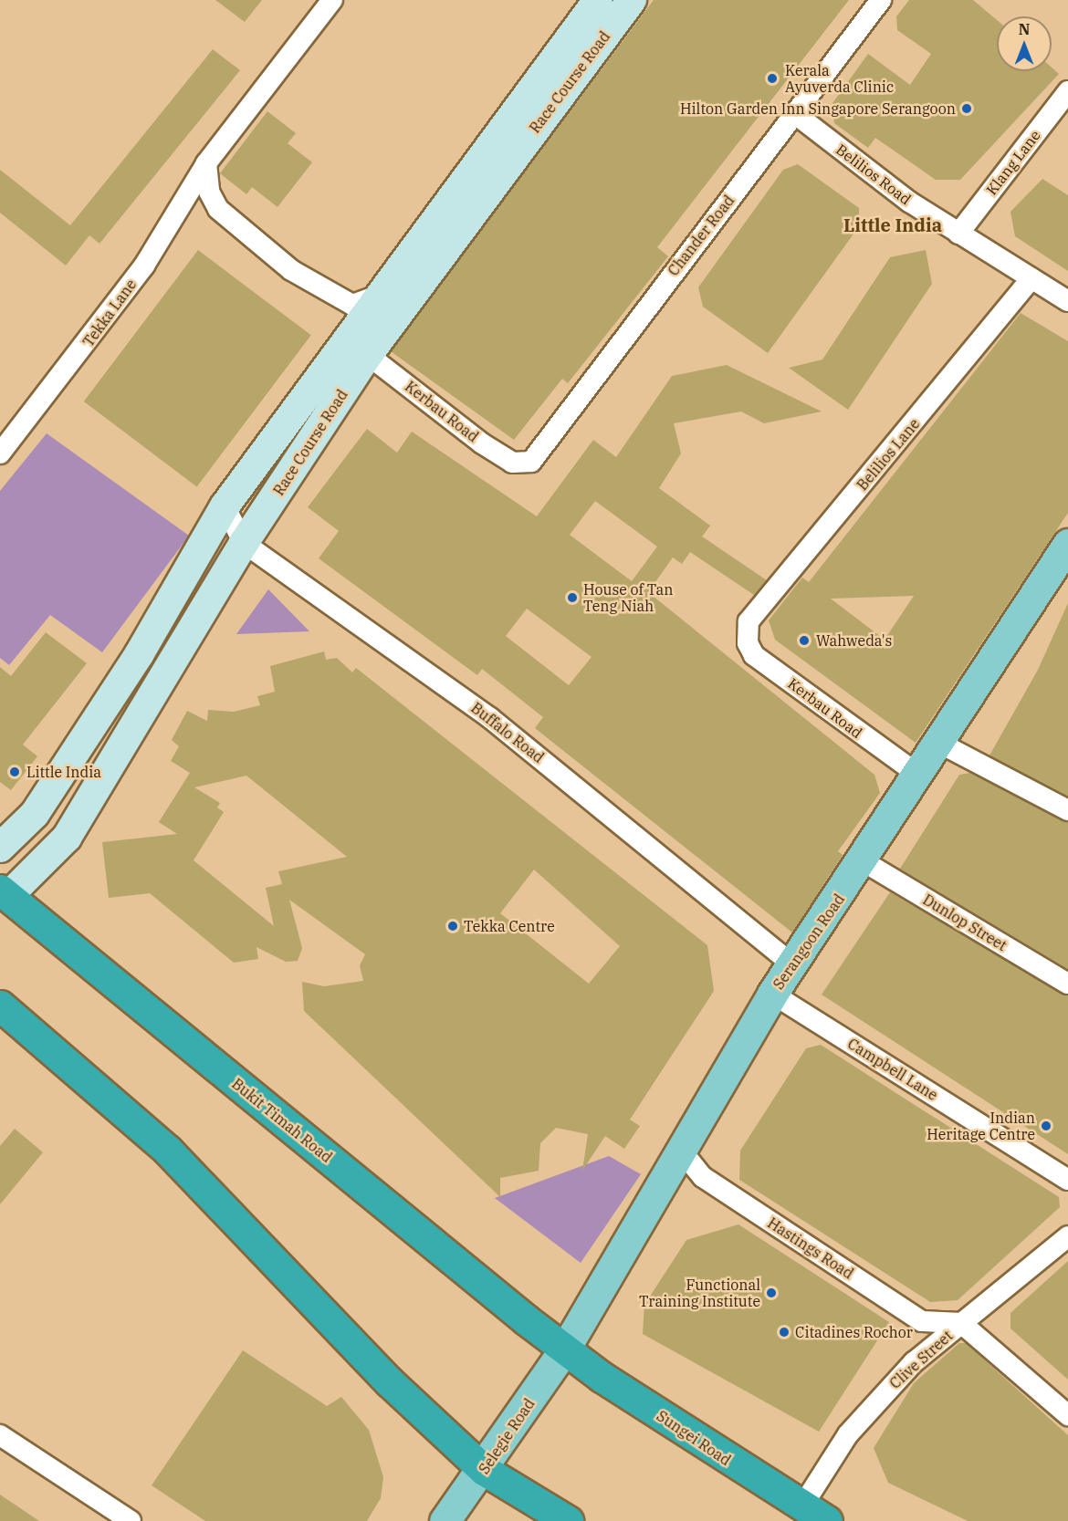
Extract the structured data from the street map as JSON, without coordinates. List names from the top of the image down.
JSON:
{
  "streets": {
    "highway": ["Bukit Timah Road", "Sungei Road"],
    "main road": ["Serangoon Road", "Selegie Road"],
    "street": [
      "Race Course Road",
      "Klang Lane",
      "Belilios Road",
      "Chander Road",
      "Tekka Lane",
      "Kerbau Road",
      "Belilios Lane",
      "Buffalo Road",
      "Dunlop Street",
      "Campbell Lane",
      "Hastings Road",
      "Clive Street"
    ]
  },
  "crossings": [
    ["Race Course Road", "Kerbau Road"],
    ["Race Course Road", "Buffalo Road"],
    ["Race Course Road", "Bukit Timah Road"],
    ["Klang Lane", "Belilios Road"],
    ["Belilios Road", "Chander Road"],
    ["Belilios Road", "Belilios Lane"],
    ["Chander Road", "Kerbau Road"],
    ["Kerbau Road", "Belilios Lane"],
    ["Kerbau Road", "Serangoon Road"],
    ["Buffalo Road", "Serangoon Road"],
    ["Dunlop Street", "Serangoon Road"],
    ["Serangoon Road", "Campbell Lane"],
    ["Serangoon Road", "Bukit Timah Road"],
    ["Serangoon Road", "Hastings Road"],
    ["Serangoon Road", "Selegie Road"],
    ["Serangoon Road", "Sungei Road"],
    ["Bukit Timah Road", "Selegie Road"],
    ["Bukit Timah Road", "Sungei Road"],
    ["Hastings Road", "Clive Street"],
    ["Clive Street", "Sungei Road"],
    ["Selegie Road", "Sungei Road"]
  ],
  "districts": ["Little India"],
  "places": [
    "Kerala Ayuverda Clinic",
    "Hilton Garden Inn Singapore Serangoon",
    "House of Tan Teng Niah",
    "Wahweda's",
    "Little India",
    "Tekka Centre",
    "Indian Heritage Centre",
    "Functional Training Institute",
    "Citadines Rochor"
  ],
  "north": "top"
}
